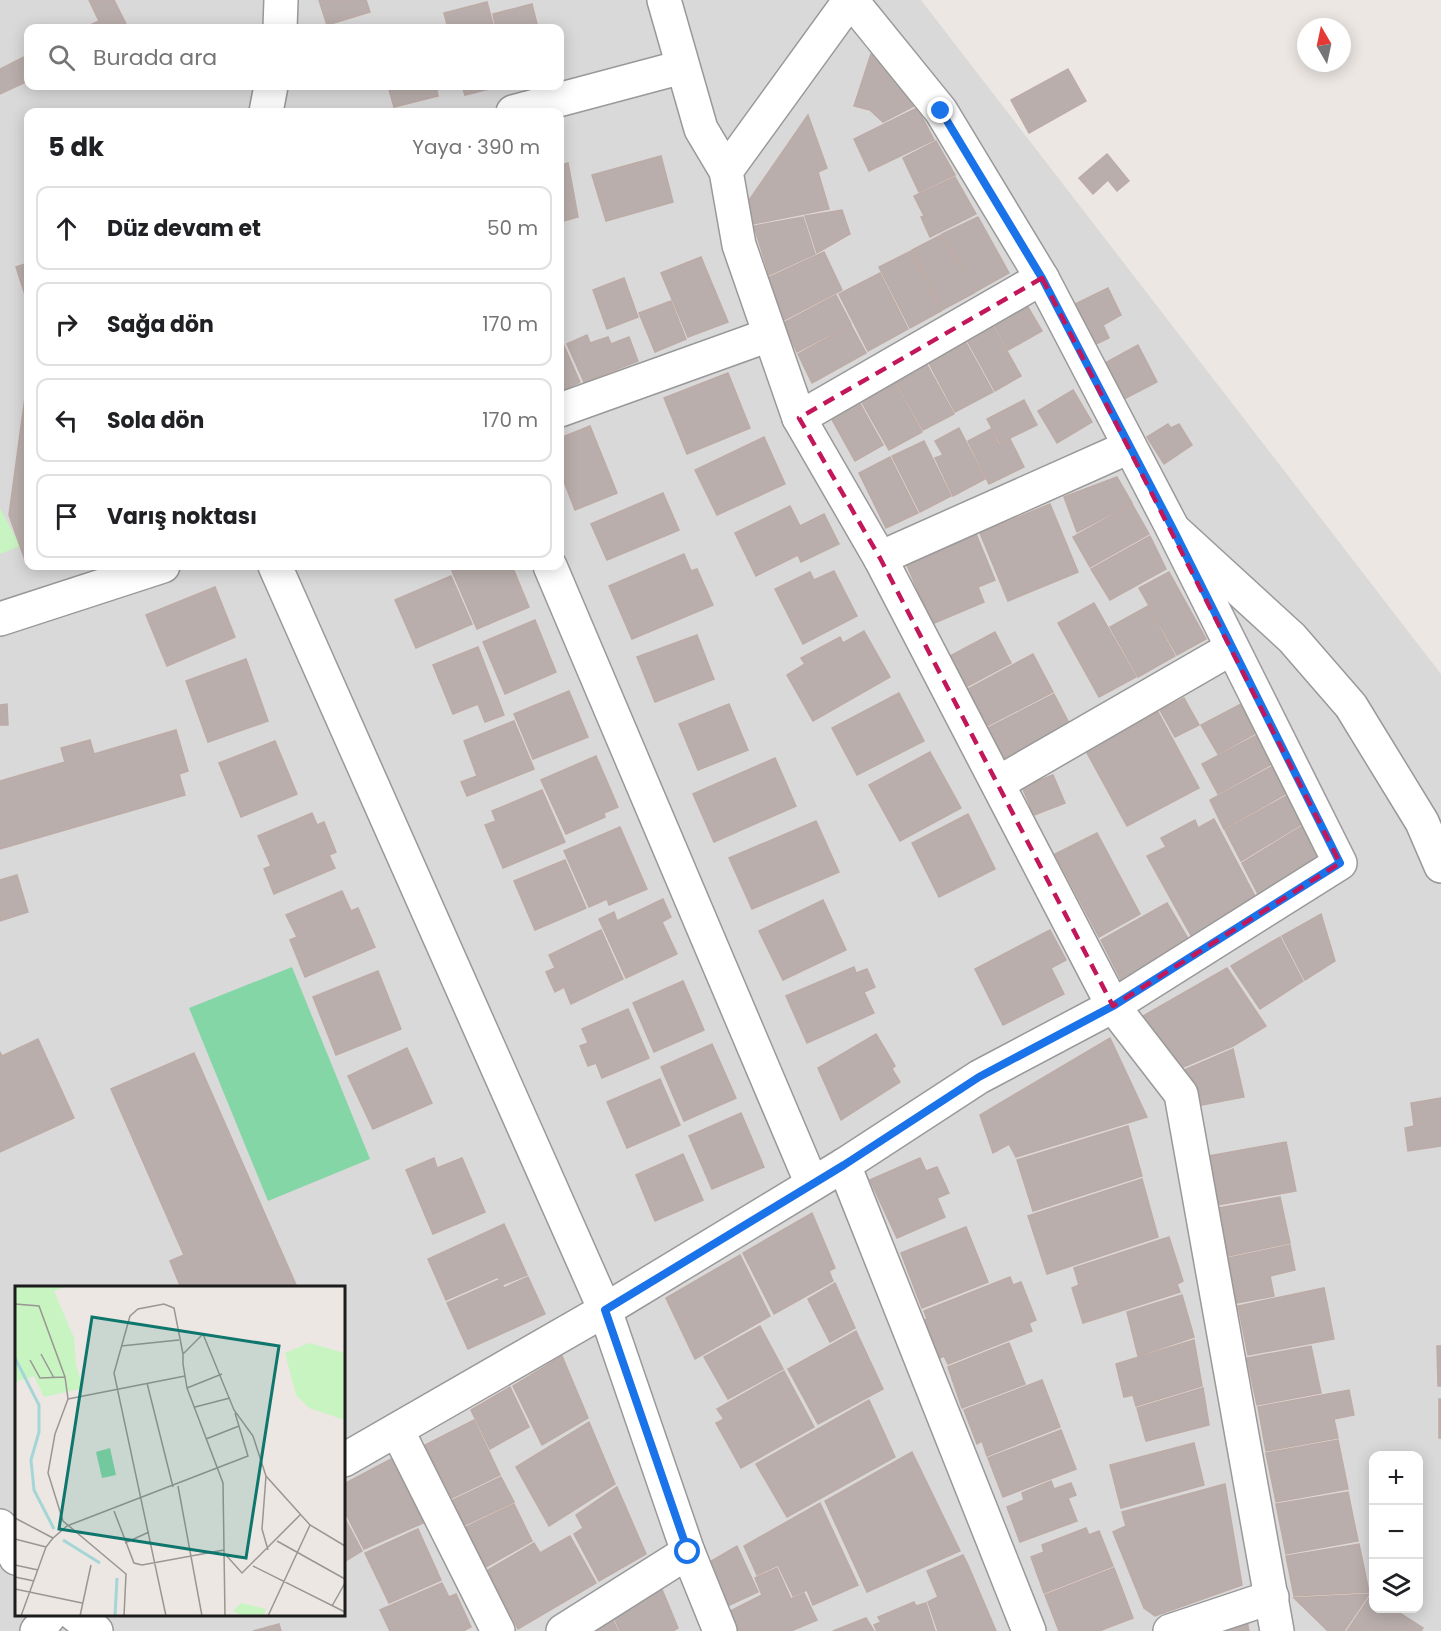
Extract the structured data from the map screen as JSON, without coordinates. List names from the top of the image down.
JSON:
{
  "north": "top",
  "page": {
    "search": "Burada ara",
    "heading": ["5 dk", "Yaya · 390 m"],
    "list": [
      ["Düz devam et", "50 m"],
      ["Sağa dön", "170 m"],
      ["Sola dön", "170 m"],
      "Varış noktası"
    ],
    "map_buttons": ["+", "−"]
  }
}
